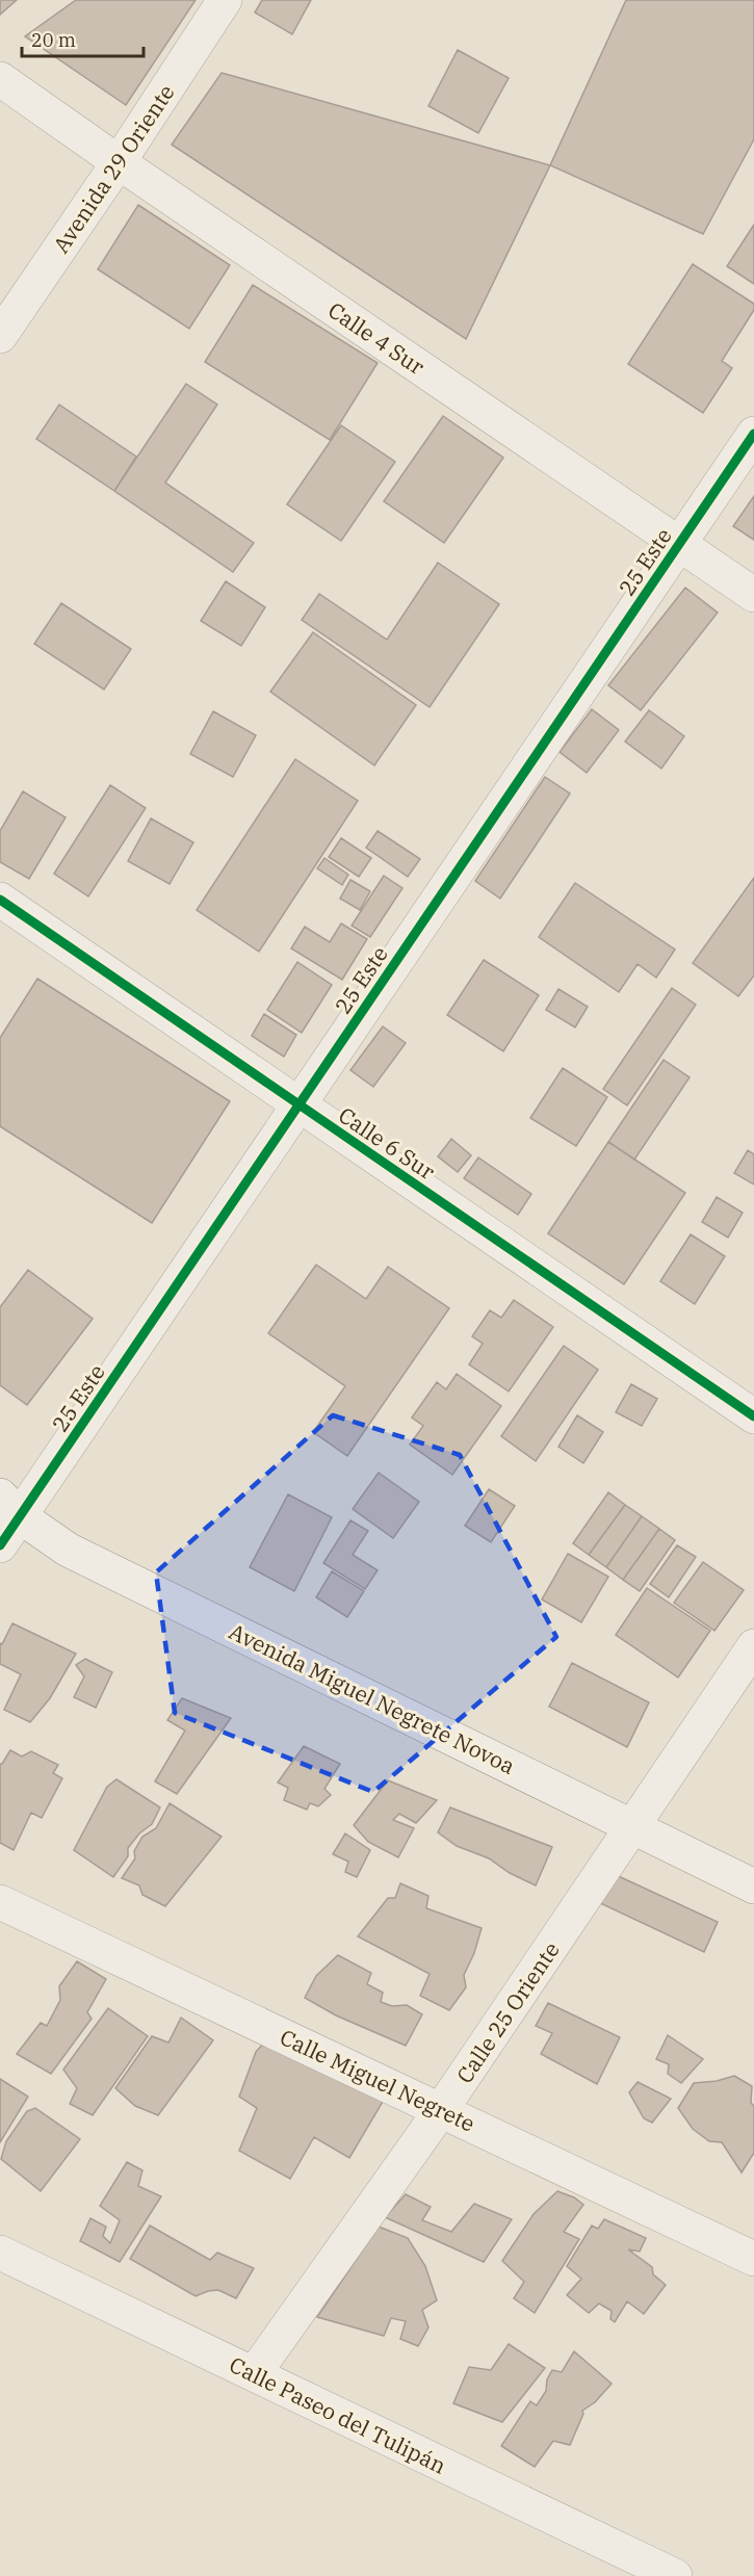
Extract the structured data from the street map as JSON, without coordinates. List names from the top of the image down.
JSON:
{
  "streets": {
    "street": [
      "Avenida 29 Oriente",
      "Calle 4 Sur",
      "25 Este",
      "Calle 6 Sur",
      "Avenida Miguel Negrete Novoa",
      "Calle 25 Oriente",
      "Calle Miguel Negrete",
      "Calle Paseo del Tulipán"
    ]
  },
  "crossings": [
    ["Avenida 29 Oriente", "Calle 4 Sur"],
    ["Calle 4 Sur", "25 Este"],
    ["25 Este", "Calle 6 Sur"],
    ["25 Este", "Avenida Miguel Negrete Novoa"],
    ["Avenida Miguel Negrete Novoa", "Calle 25 Oriente"],
    ["Calle 25 Oriente", "Calle Miguel Negrete"],
    ["Calle 25 Oriente", "Calle Paseo del Tulipán"]
  ],
  "scale_bar": "20 m"
}
